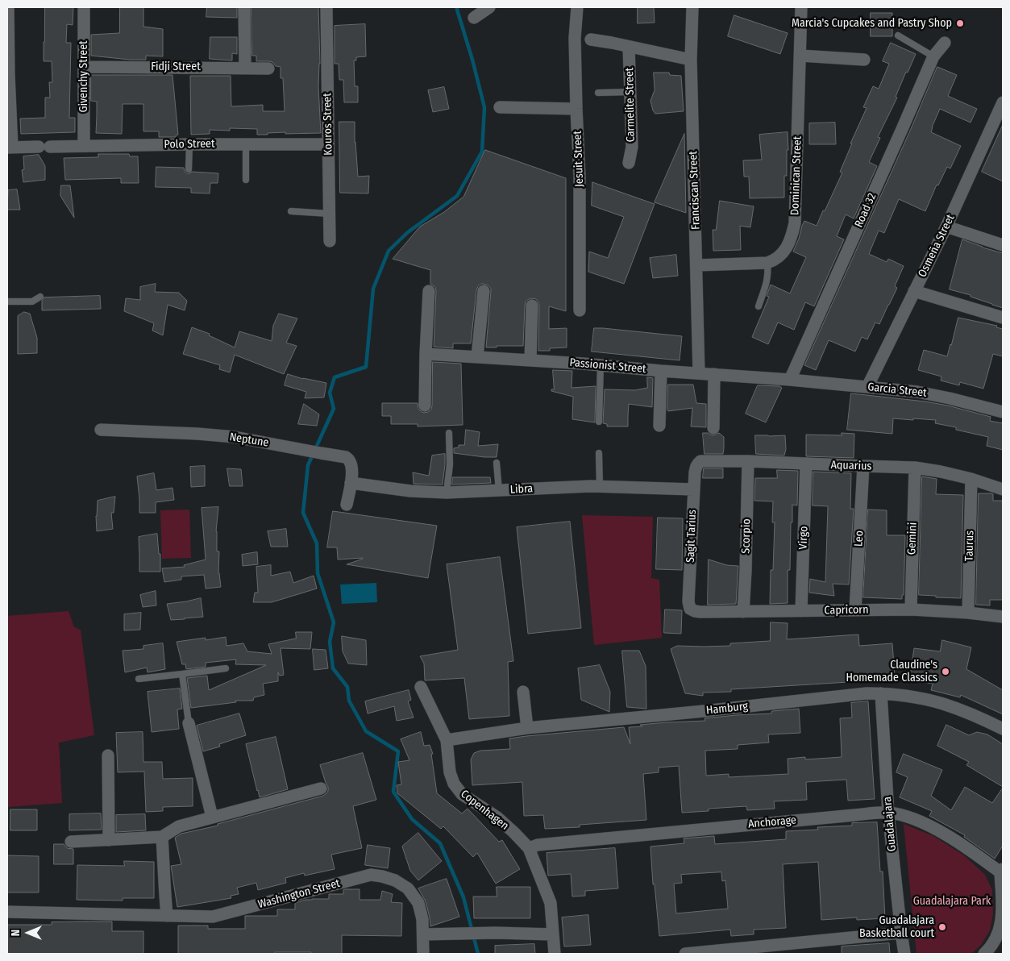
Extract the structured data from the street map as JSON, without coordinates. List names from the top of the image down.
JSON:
{
  "streets": {
    "street": [
      "Fidji Street",
      "Givenchy Street",
      "Carmelite Street",
      "Kouros Street",
      "Polo Street",
      "Jesuit Street",
      "Dominican Street",
      "Franciscan Street",
      "Road 32",
      "Osmeña Street",
      "Passionist Street",
      "Garcia Street",
      "Neptune",
      "Aquarius",
      "Libra",
      "Sagit Tarius",
      "Scorpio",
      "Virgo",
      "Leo",
      "Gemini",
      "Taurus",
      "Capricorn",
      "Hamburg",
      "Copenhagen",
      "Anchorage",
      "Guadalajara",
      "Washington Street"
    ]
  },
  "crossings": [
    ["Fidji Street", "Givenchy Street"],
    ["Givenchy Street", "Polo Street"],
    ["Kouros Street", "Polo Street"],
    ["Franciscan Street", "Passionist Street"],
    ["Road 32", "Passionist Street"],
    ["Road 32", "Garcia Street"],
    ["Osmeña Street", "Garcia Street"],
    ["Passionist Street", "Garcia Street"],
    ["Neptune", "Libra"],
    ["Aquarius", "Sagit Tarius"],
    ["Aquarius", "Scorpio"],
    ["Aquarius", "Virgo"],
    ["Aquarius", "Leo"],
    ["Aquarius", "Gemini"],
    ["Aquarius", "Taurus"],
    ["Libra", "Sagit Tarius"],
    ["Sagit Tarius", "Capricorn"],
    ["Scorpio", "Capricorn"],
    ["Virgo", "Capricorn"],
    ["Leo", "Capricorn"],
    ["Gemini", "Capricorn"],
    ["Taurus", "Capricorn"],
    ["Hamburg", "Copenhagen"],
    ["Hamburg", "Guadalajara"],
    ["Copenhagen", "Anchorage"],
    ["Anchorage", "Guadalajara"]
  ],
  "parks": ["Guadalajara Park"],
  "places": ["Marcia's Cupcakes and Pastry Shop", "Claudine's Homemade Classics", "Guadalajara Basketball court"],
  "north": "left"
}
